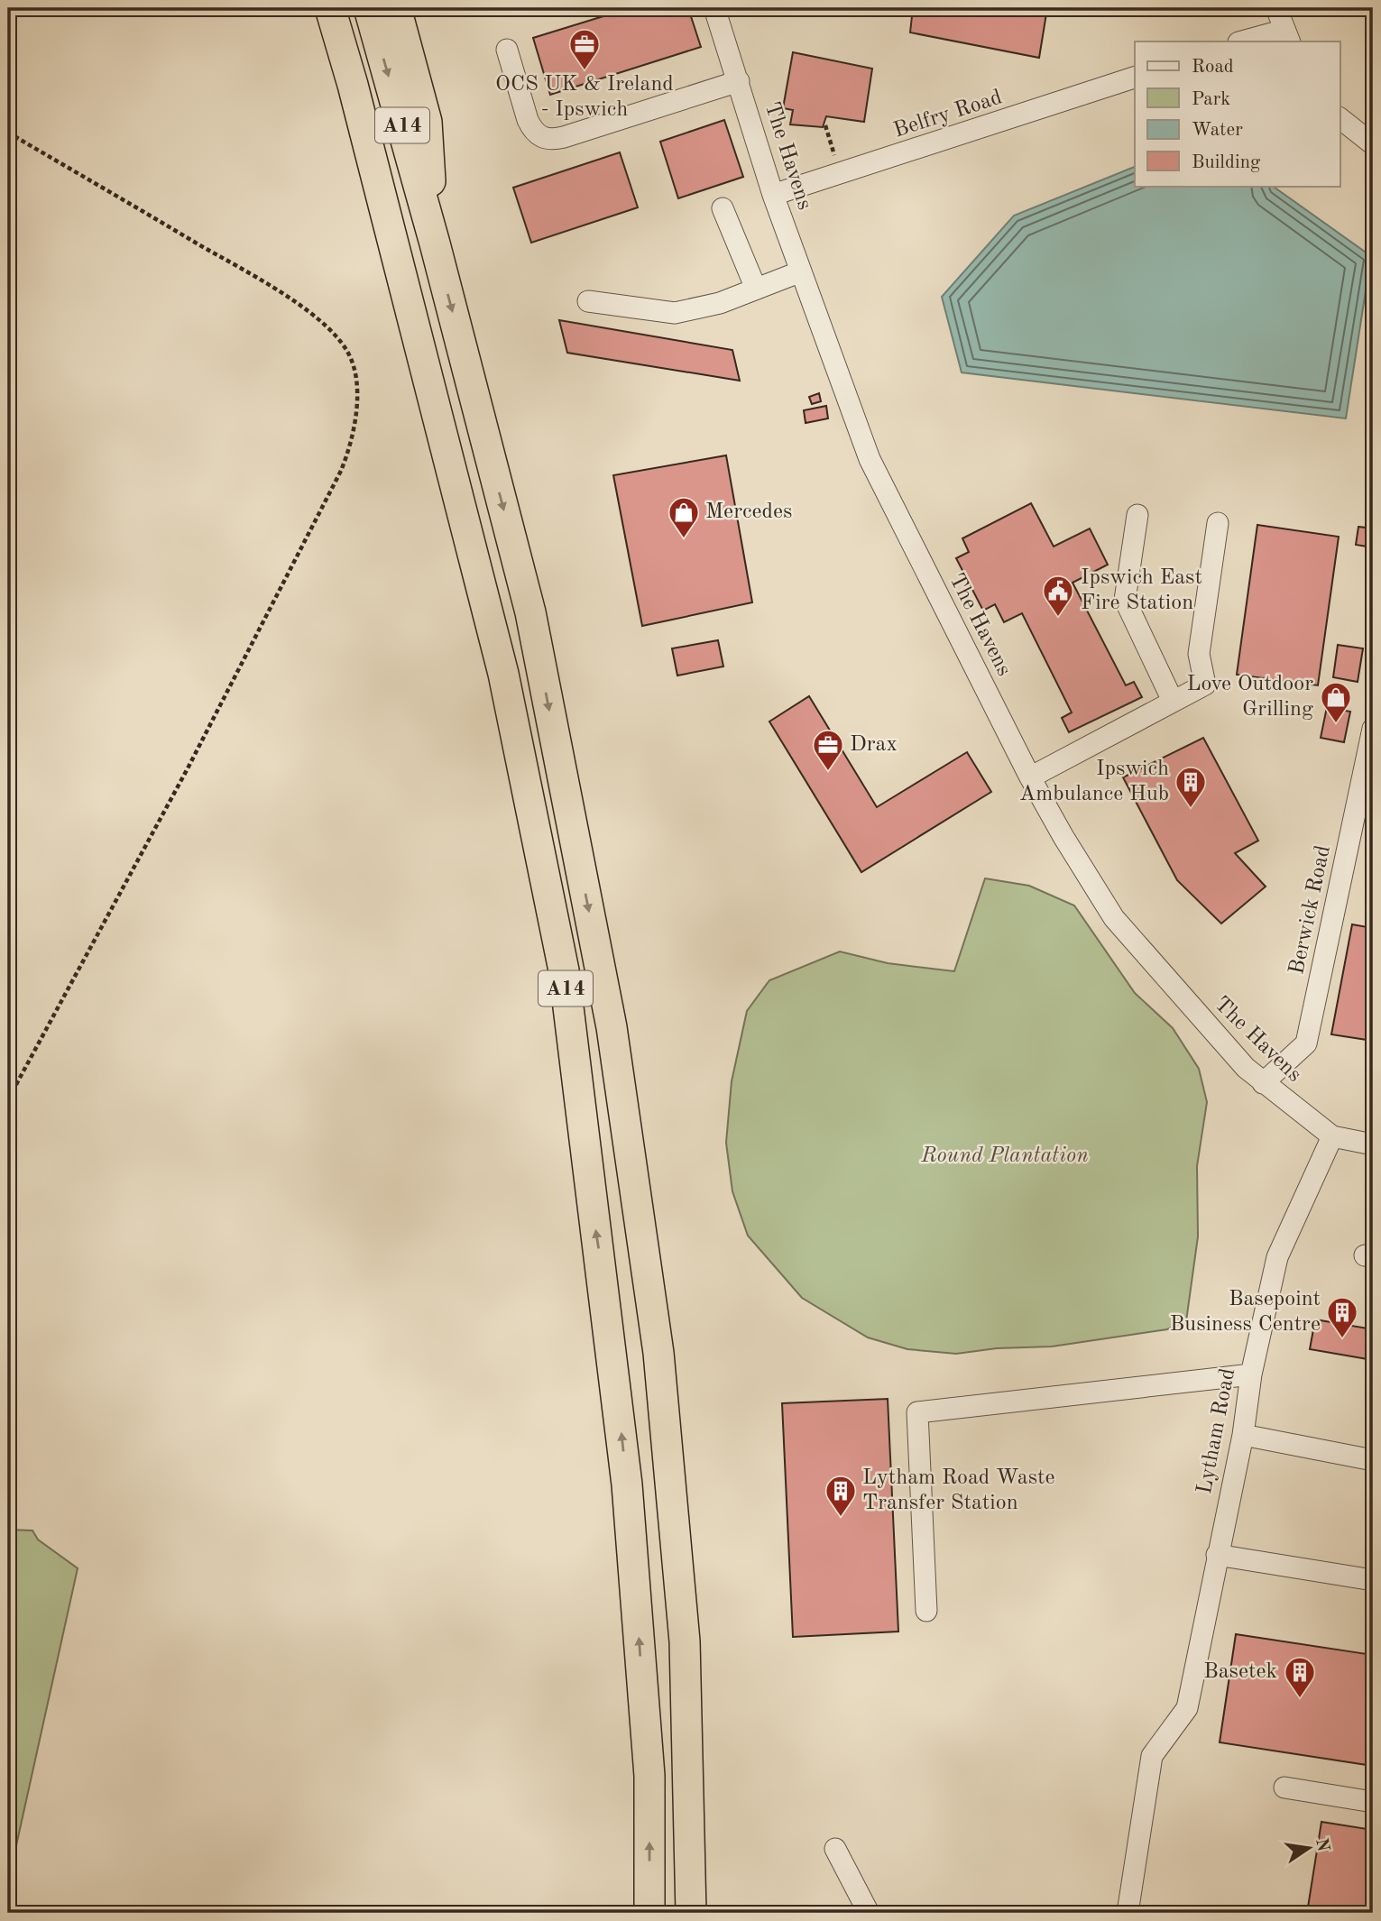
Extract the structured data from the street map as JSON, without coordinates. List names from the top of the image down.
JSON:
{
  "streets": {
    "highway": ["A14"],
    "street": [
      "Belfry Road",
      "The Havens",
      "Berwick Road",
      "Lytham Road"
    ]
  },
  "crossings": [
    ["Belfry Road", "The Havens"],
    ["The Havens", "Berwick Road"],
    ["The Havens", "Lytham Road"]
  ],
  "parks": ["Round Plantation"],
  "places": {
    "office": ["OCS UK & Ireland - Ipswich", "Drax"],
    "shop": ["Mercedes", "Love Outdoor Grilling"],
    "public building": ["Ipswich East Fire Station"],
    "building": [
      "Ipswich Ambulance Hub",
      "Basepoint Business Centre",
      "Lytham Road Waste Transfer Station",
      "Basetek"
    ]
  },
  "legend": [
    "Road",
    "Park",
    "Water",
    "Building"
  ],
  "north": "right"
}
